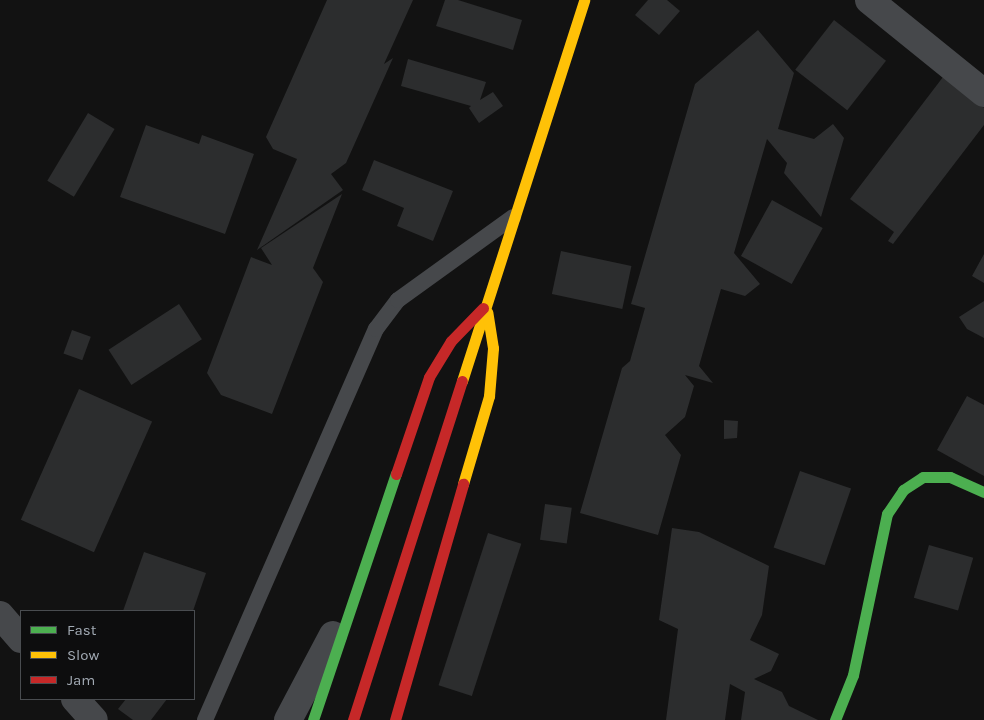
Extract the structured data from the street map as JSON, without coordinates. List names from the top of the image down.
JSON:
{
  "legend": ["Fast", "Slow", "Jam"]
}
